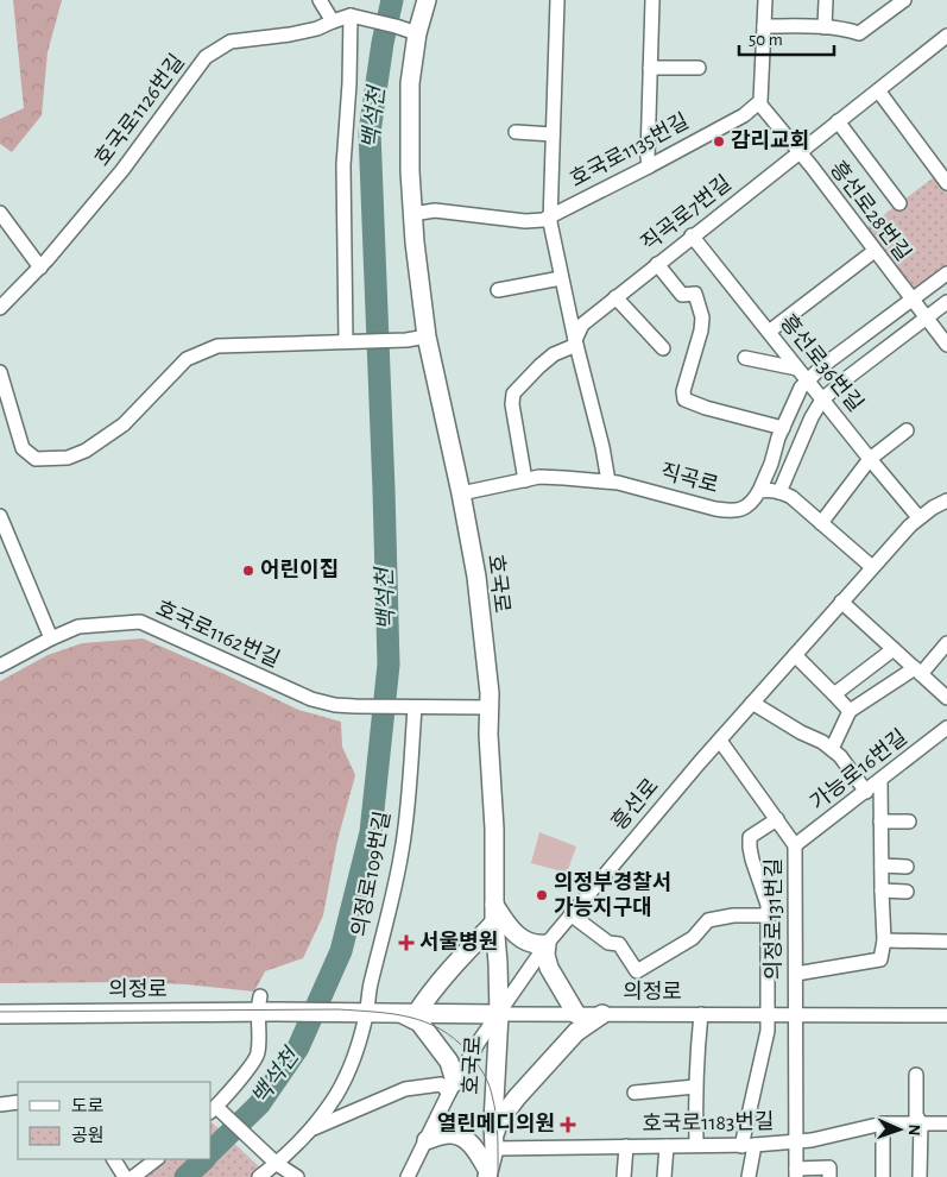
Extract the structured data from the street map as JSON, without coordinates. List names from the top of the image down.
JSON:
{
  "streets": {
    "street": [
      "호국로1126번길",
      "호국로1135번길",
      "흥선로28번길",
      "직곡로7번길",
      "흥선로36번길",
      "직곡로",
      "호국로",
      "호국로1162번길",
      "가능로16번길",
      "흥선로",
      "의정로109번길",
      "의정로131번길",
      "의정로",
      "호국로1183번길"
    ]
  },
  "crossings": [
    ["호국로1135번길", "흥선로28번길"],
    ["호국로1135번길", "호국로"],
    ["흥선로28번길", "직곡로7번길"],
    ["직곡로7번길", "흥선로36번길"],
    ["흥선로36번길", "흥선로"],
    ["직곡로", "호국로"],
    ["호국로", "흥선로"],
    ["호국로", "의정로"],
    ["호국로", "호국로1183번길"],
    ["호국로1162번길", "의정로109번길"],
    ["가능로16번길", "의정로131번길"],
    ["흥선로", "의정로131번길"],
    ["흥선로", "의정로"],
    ["의정로109번길", "의정로"],
    ["의정로131번길", "의정로"],
    ["의정로131번길", "호국로1183번길"]
  ],
  "water": ["백석천"],
  "places": {
    "other": ["감리교회", "어린이집", "의정부경찰서 가능지구대"],
    "health": ["서울병원", "열린메디의원"]
  },
  "legend": ["도로", "공원"],
  "scale_bar": "50 m",
  "north": "right"
}
